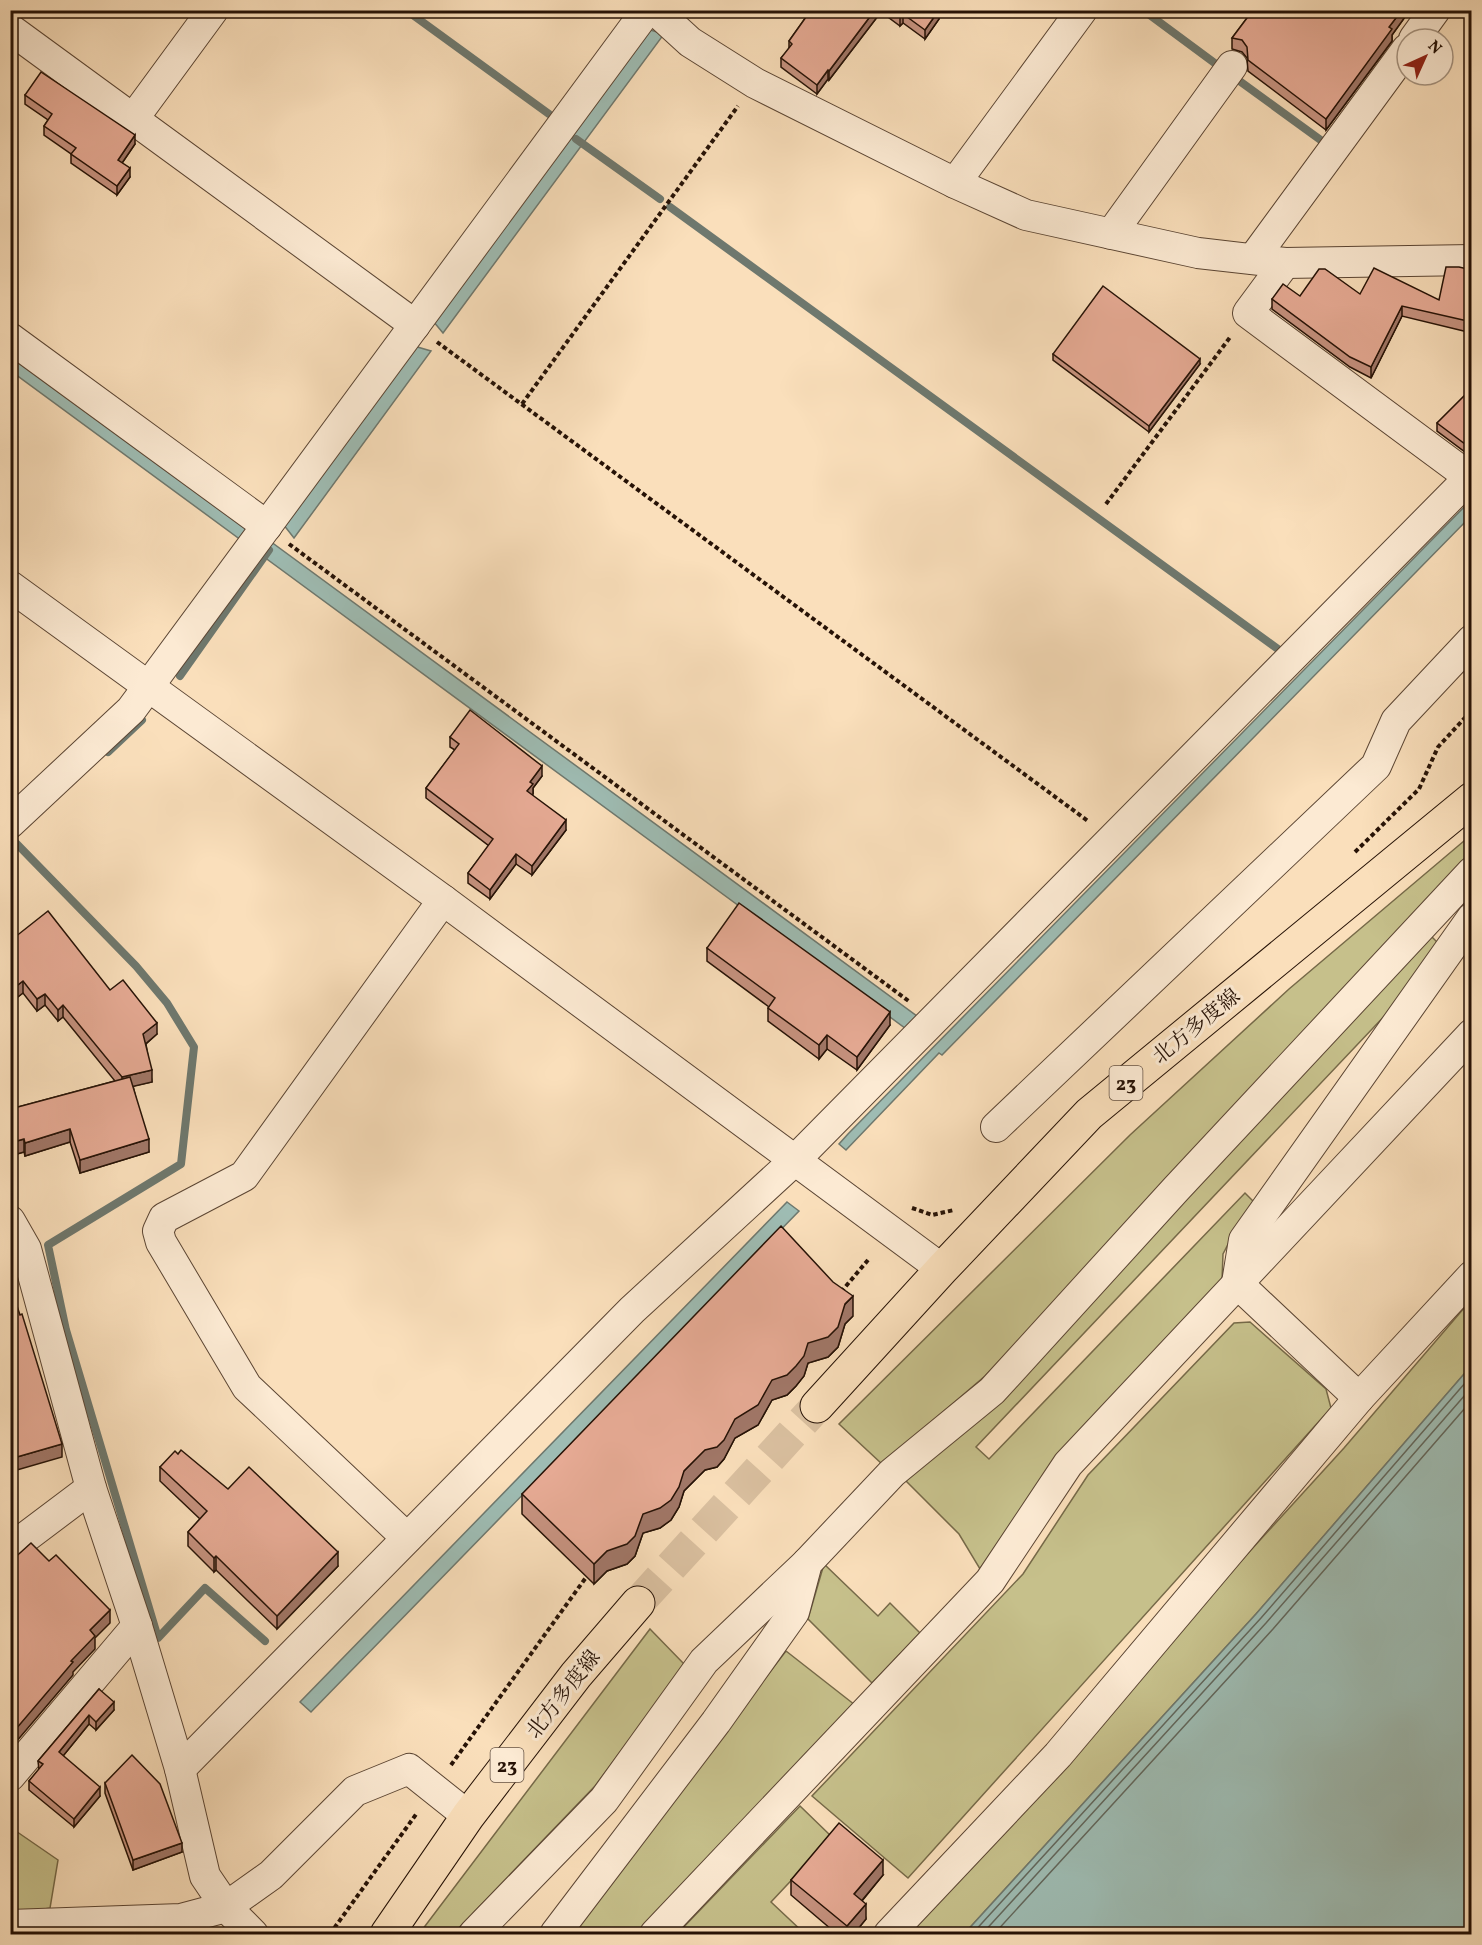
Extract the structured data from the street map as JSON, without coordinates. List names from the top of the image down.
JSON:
{
  "streets": {
    "main road": ["北方多度線", "23"]
  },
  "north": "top right"
}
